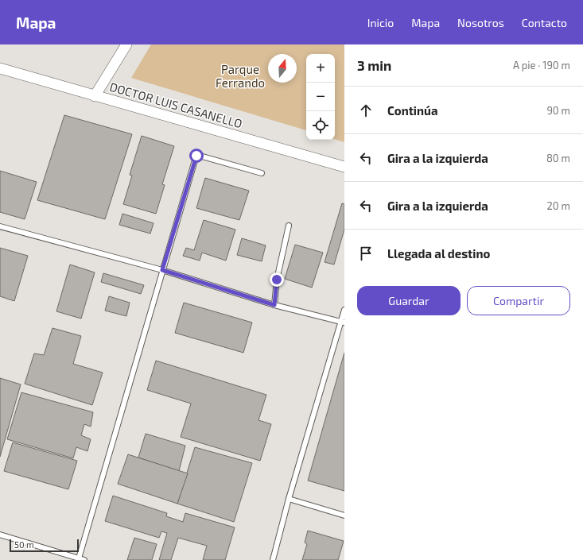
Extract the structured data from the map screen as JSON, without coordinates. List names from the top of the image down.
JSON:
{
  "streets": {
    "street": ["DOCTOR LUIS CASANELLO"]
  },
  "parks": ["Parque Ferrando"],
  "scale_bar": "50 m",
  "north": "top",
  "page": {
    "header": "Mapa",
    "nav": [
      "Inicio",
      "Mapa",
      "Nosotros",
      "Contacto"
    ],
    "heading": ["3 min", "A pie · 190 m"],
    "map_buttons": ["+", "−"],
    "list": [
      ["Continúa", "90 m"],
      ["Gira a la izquierda", "80 m"],
      ["Gira a la izquierda", "20 m"],
      "Llegada al destino"
    ],
    "buttons": ["Guardar", "Compartir"],
    "scale": "50 m"
  }
}
